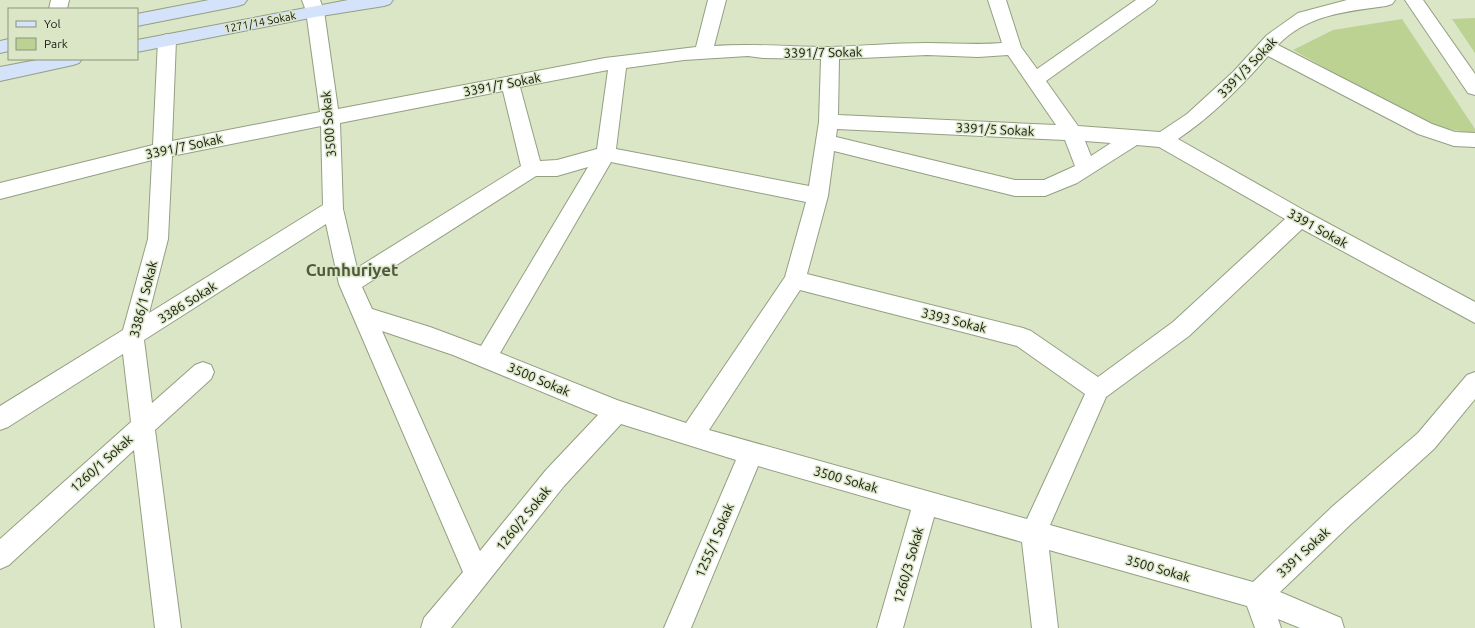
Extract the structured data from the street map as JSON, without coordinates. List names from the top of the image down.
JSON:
{
  "streets": {
    "street": [
      "1271/14 Sokak",
      "3391/7 Sokak",
      "3391/3 Sokak",
      "3500 Sokak",
      "3391/5 Sokak",
      "3391 Sokak",
      "3386/1 Sokak",
      "3386 Sokak",
      "3393 Sokak",
      "1260/1 Sokak",
      "1260/2 Sokak",
      "1255/1 Sokak",
      "1260/3 Sokak"
    ]
  },
  "crossings": [
    ["1271/14 Sokak", "3500 Sokak"],
    ["1271/14 Sokak", "3386/1 Sokak"],
    ["3391/7 Sokak", "3500 Sokak"],
    ["3391/7 Sokak", "3386/1 Sokak"],
    ["3391/3 Sokak", "3391/5 Sokak"],
    ["3391/3 Sokak", "3391 Sokak"],
    ["3500 Sokak", "3391 Sokak"],
    ["3500 Sokak", "3386 Sokak"],
    ["3500 Sokak", "1260/2 Sokak"],
    ["3500 Sokak", "1255/1 Sokak"],
    ["3500 Sokak", "1260/3 Sokak"],
    ["3391/5 Sokak", "3391 Sokak"],
    ["3386/1 Sokak", "3386 Sokak"],
    ["3386/1 Sokak", "1260/1 Sokak"]
  ],
  "districts": ["Cumhuriyet"],
  "legend": ["Yol", "Park"]
}
